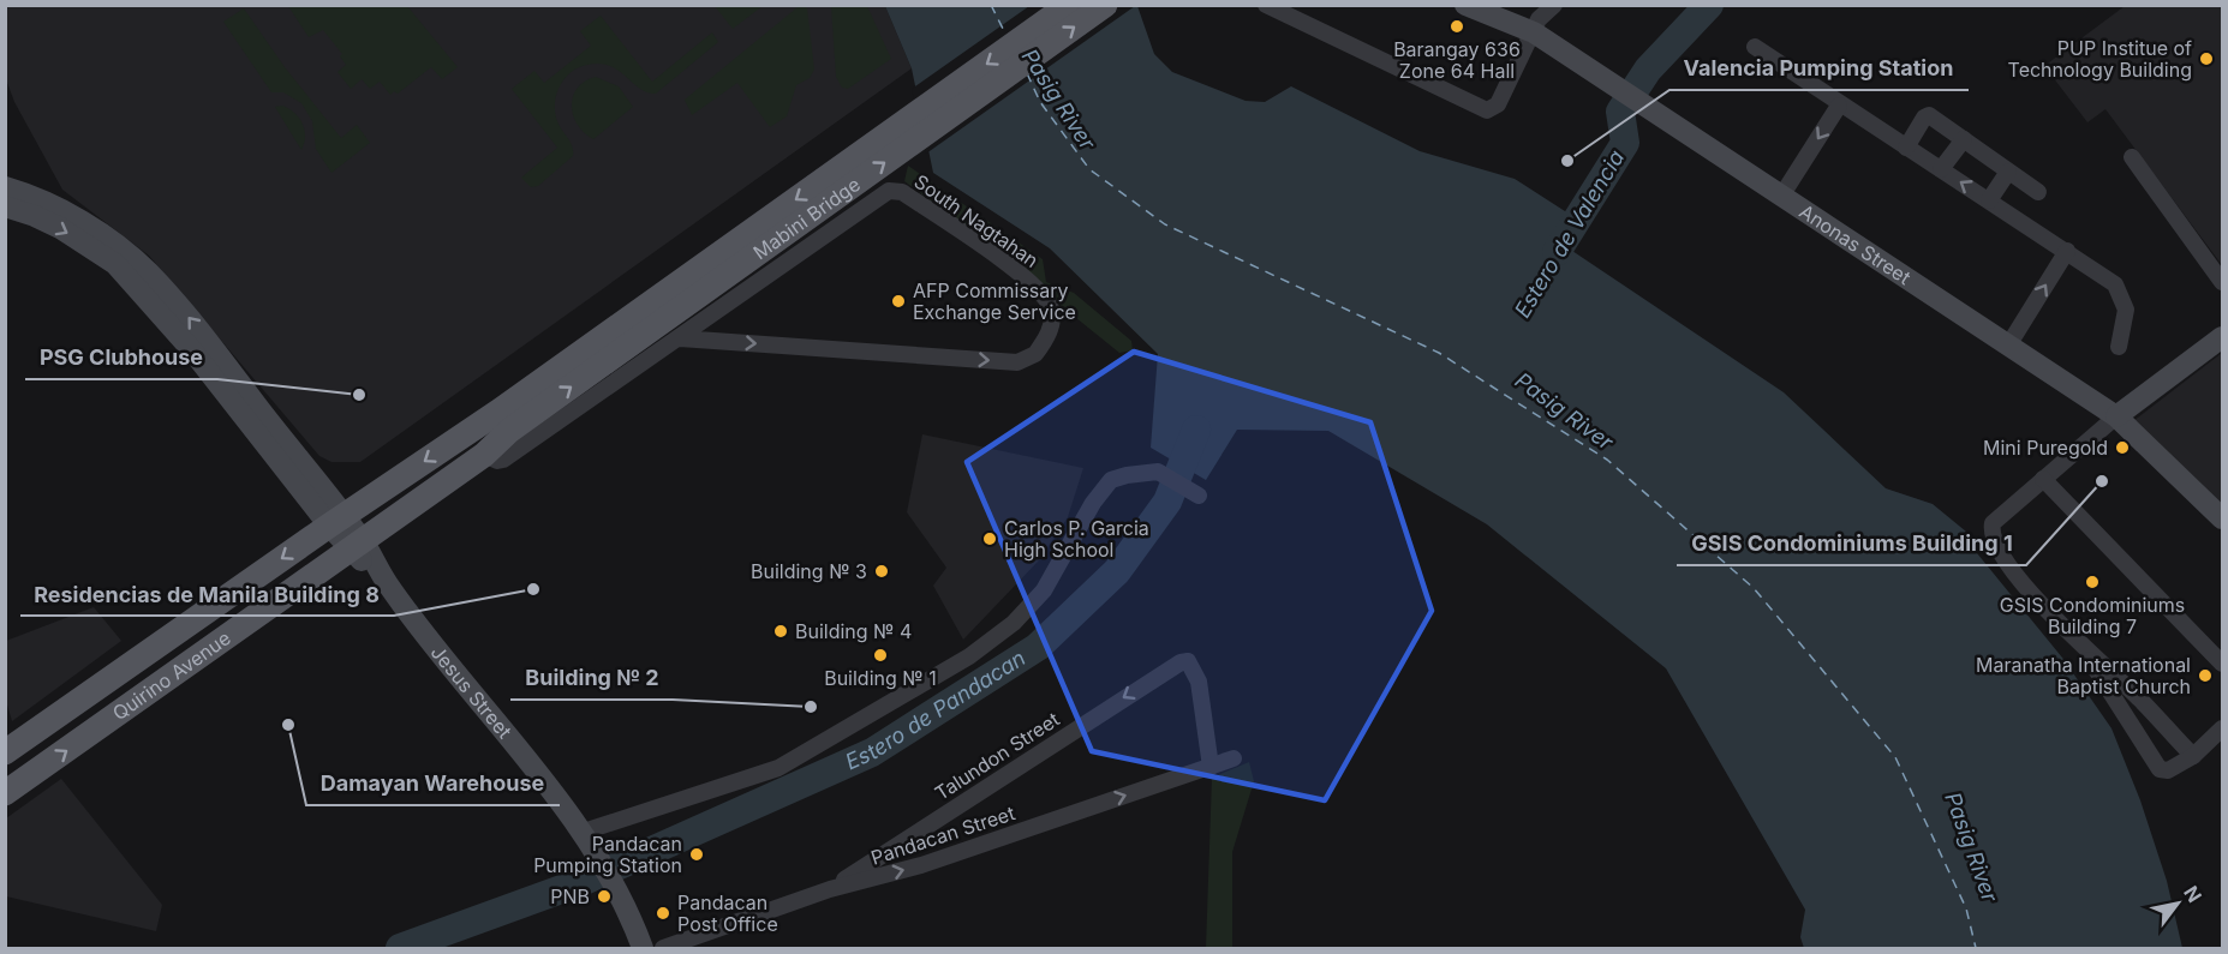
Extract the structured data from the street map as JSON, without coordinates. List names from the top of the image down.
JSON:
{
  "streets": {
    "main road": [
      "Mabini Bridge",
      "Anonas Street",
      "Quirino Avenue",
      "Jesus Street"
    ],
    "street": ["South Nagtahan", "Talundon Street", "Pandacan Street"]
  },
  "crossings": [
    ["Mabini Bridge", "Quirino Avenue"],
    ["South Nagtahan", "Quirino Avenue"],
    ["Quirino Avenue", "Jesus Street"],
    ["Talundon Street", "Pandacan Street"]
  ],
  "one_way": ["Pandacan Street"],
  "water": ["Pasig River", "Estero de Valencia", "Estero de Pandacan"],
  "places": [
    "Barangay 636 Zone 64 Hall",
    "PUP Institue of Technology Building",
    "Valencia Pumping Station",
    "AFP Commissary Exchange Service",
    "PSG Clubhouse",
    "Mini Puregold",
    "GSIS Condominiums Building 1",
    "Carlos P. Garcia High School",
    "Building № 3",
    "GSIS Condominiums Building 7",
    "Residencias de Manila Building 8",
    "Building № 4",
    "Building № 1",
    "Maranatha International Baptist Church",
    "Building № 2",
    "Damayan Warehouse",
    "Pandacan Pumping Station",
    "PNB",
    "Pandacan Post Office"
  ],
  "north": "top right"
}
